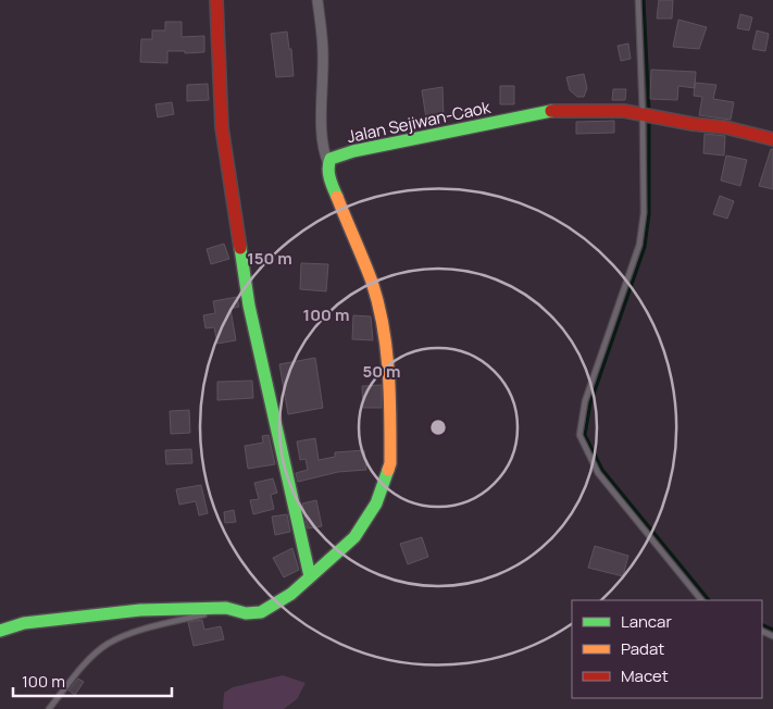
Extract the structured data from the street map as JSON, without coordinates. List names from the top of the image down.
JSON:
{
  "streets": {
    "street": ["Jalan Sejiwan-Caok"]
  },
  "legend": ["Lancar", "Padat", "Macet"],
  "scale_bar": "100 m",
  "rings": ["150 m", "100 m", "50 m"]
}
